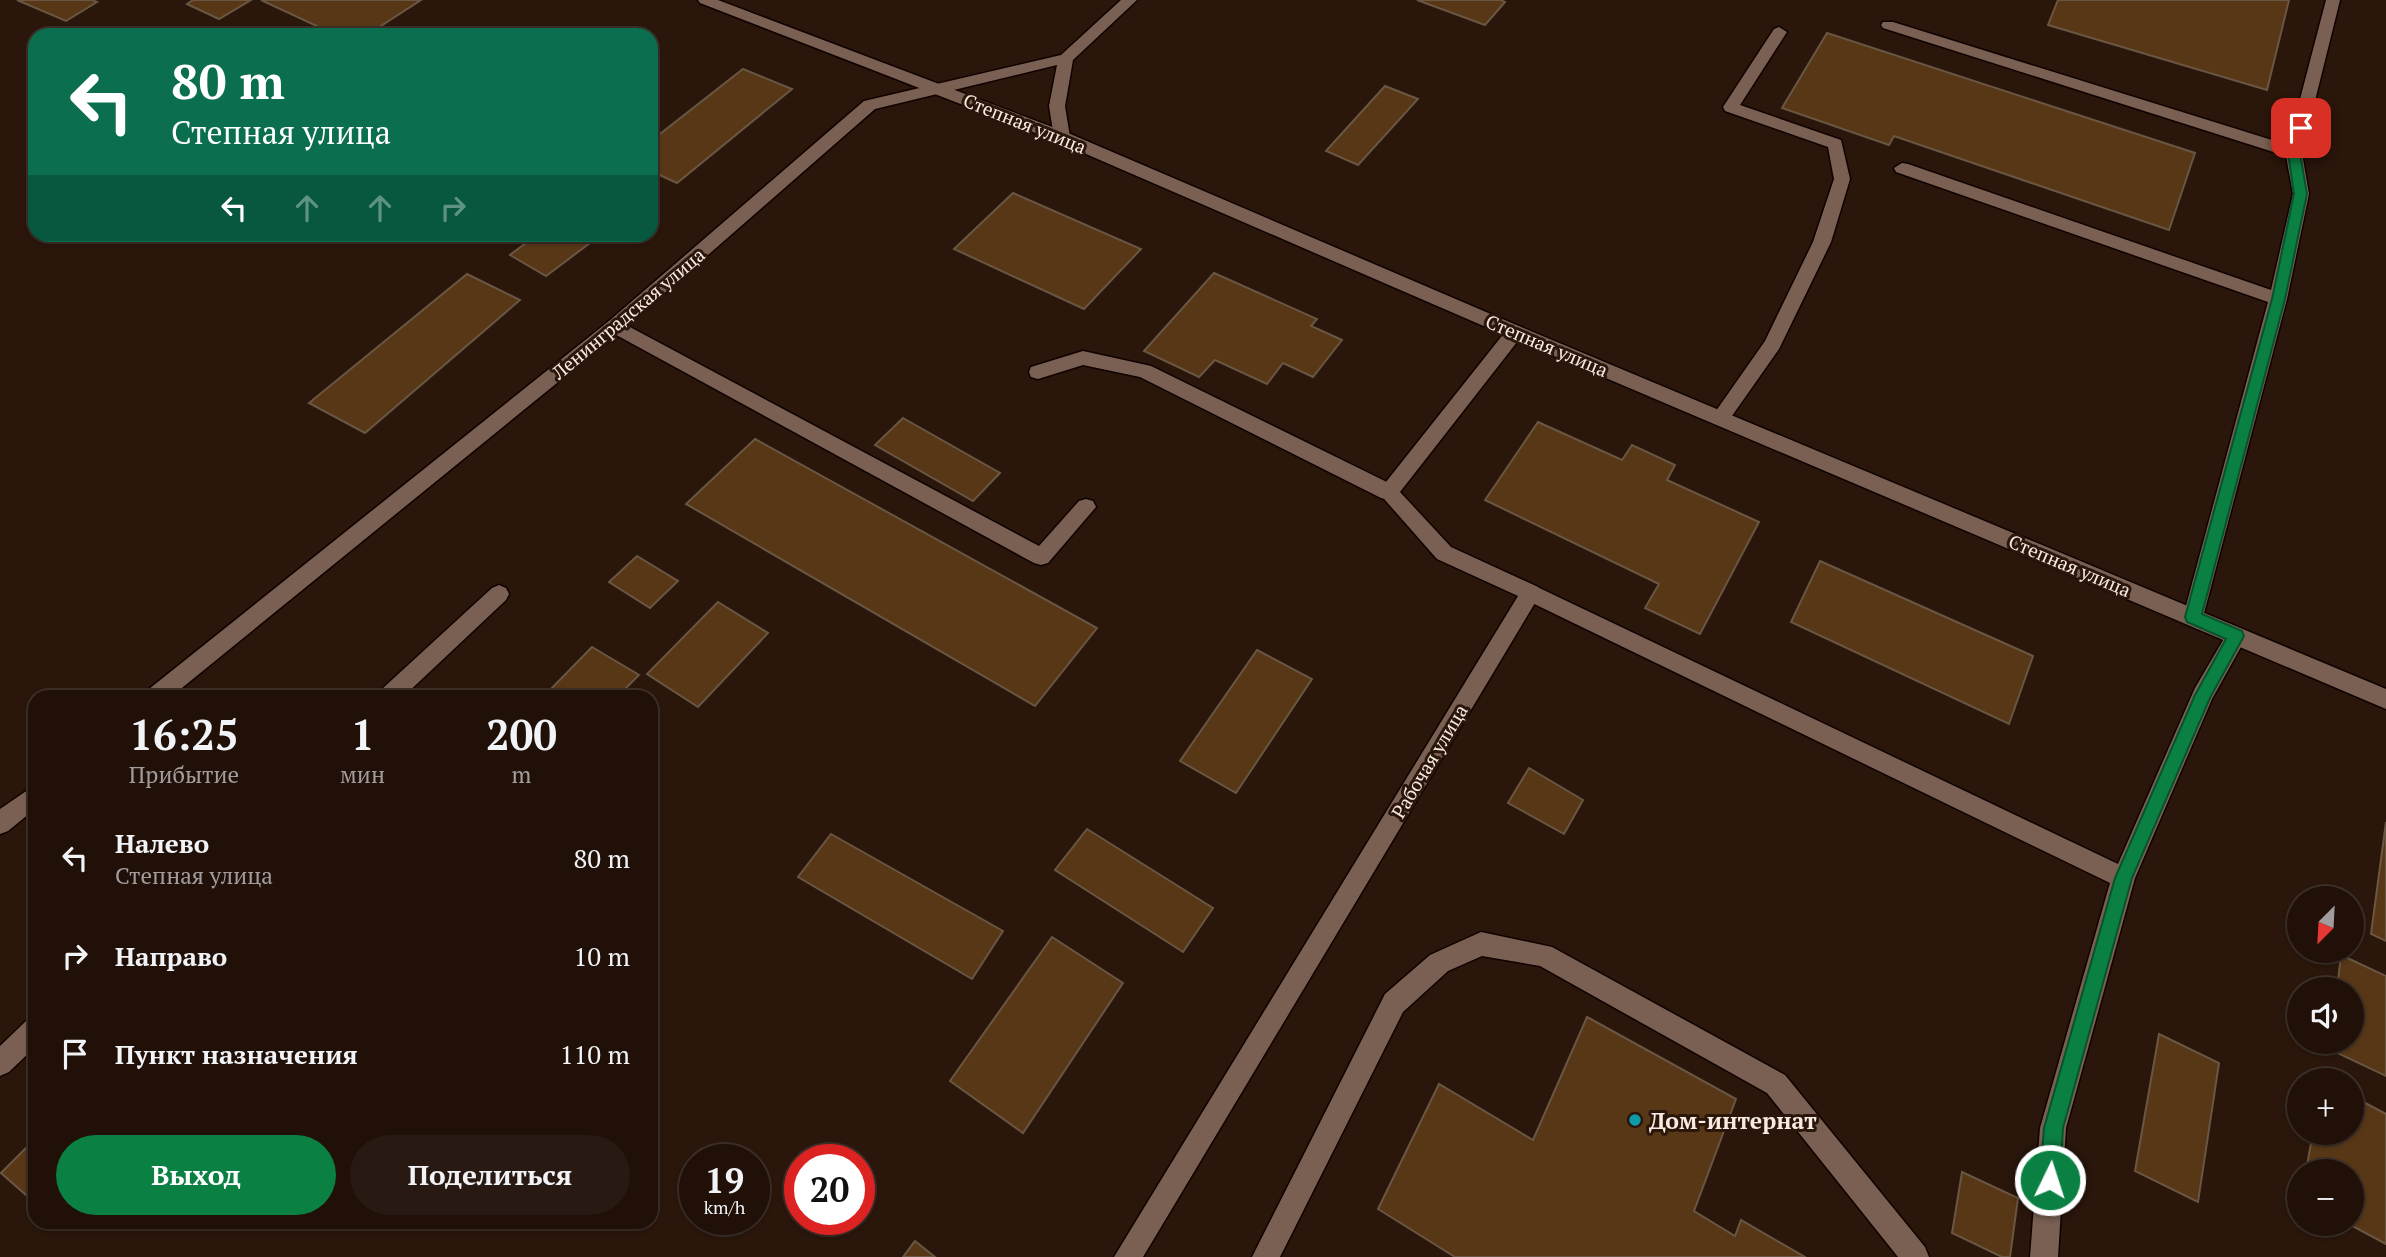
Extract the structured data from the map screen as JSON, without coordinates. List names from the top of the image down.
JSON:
{
  "streets": {
    "street": ["Степная улица", "Ленинградская улица", "Рабочая улица"]
  },
  "crossings": [
    ["Степная улица", "Ленинградская улица"]
  ],
  "places": ["Дом-интернат"],
  "north": "bottom left",
  "page": {
    "turn": ["80 m", "Степная улица"],
    "eta": [
      "16:25",
      "Прибытие",
      "1",
      "мин",
      "200",
      "m"
    ],
    "list": [
      {
        "name": "Налево",
        "note": "Степная улица",
        "value": "80 m"
      },
      {
        "name": "Направо",
        "value": "10 m"
      },
      {
        "name": "Пункт назначения",
        "value": "110 m"
      }
    ],
    "map_buttons": ["+", "−"],
    "buttons": ["Выход", "Поделиться"],
    "speed": "19 km/h",
    "limit": "20"
  }
}
